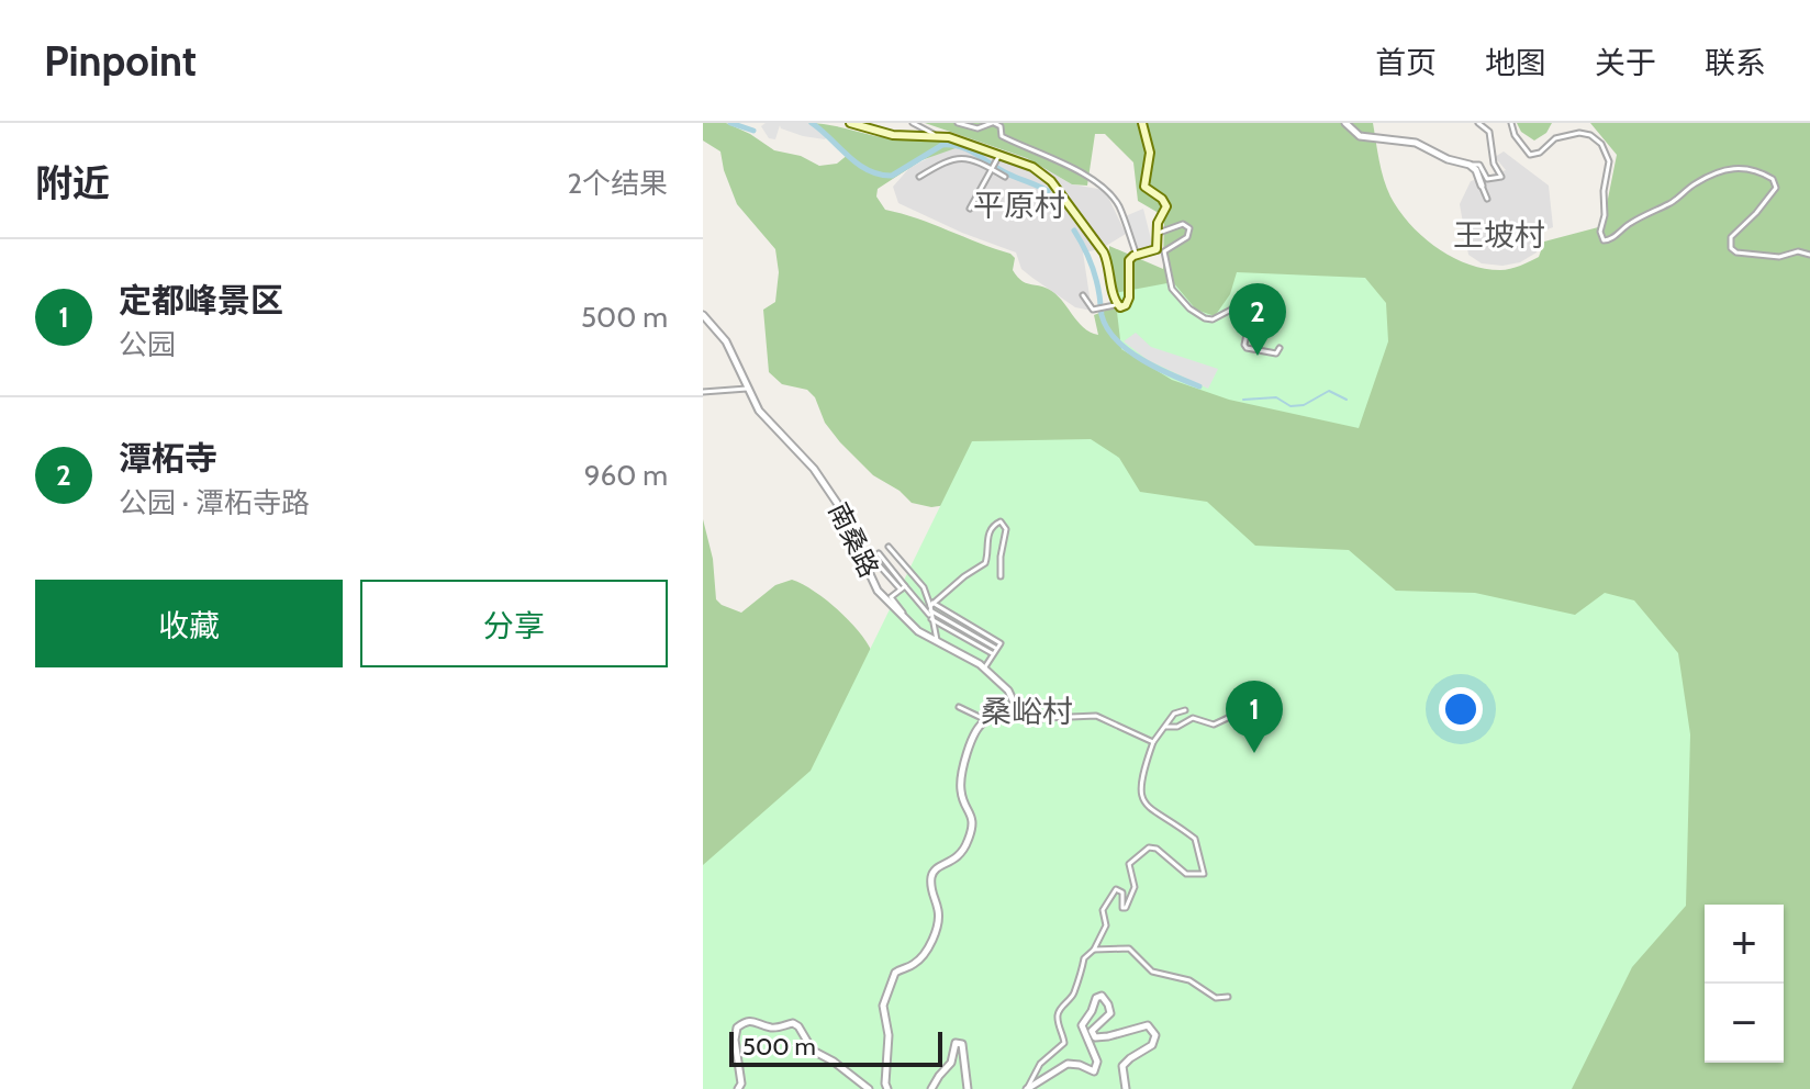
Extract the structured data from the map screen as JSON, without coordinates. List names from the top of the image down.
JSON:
{
  "streets": {
    "street": ["南桑路"]
  },
  "districts": ["平原村", "王坡村", "桑峪村"],
  "scale_bar": "500 m",
  "page": {
    "header": "Pinpoint",
    "nav": [
      "首页",
      "地图",
      "关于",
      "联系"
    ],
    "heading": ["附近", "2个结果"],
    "list": [
      {
        "mark": "1",
        "name": "定都峰景区",
        "note": "公园",
        "value": "500 m"
      },
      {
        "mark": "2",
        "name": "潭柘寺",
        "note": "公园 · 潭柘寺路",
        "value": "960 m"
      }
    ],
    "pins": ["2", "1"],
    "buttons": ["收藏", "分享"],
    "map_buttons": ["+", "−"],
    "scale": "500 m"
  }
}
